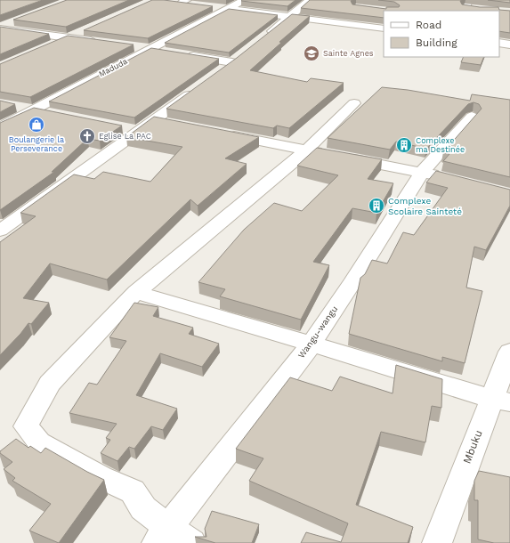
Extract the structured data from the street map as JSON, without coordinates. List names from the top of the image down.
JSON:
{
  "streets": {
    "street": ["Maduda", "Wangu-wangu", "Mbuku"]
  },
  "places": {
    "school or university": ["Sainte Agnes"],
    "shop": ["Boulangerie la Perseverance"],
    "church": ["Eglise La PAC"],
    "building": ["Complexe ma Destinée", "Complexe Scolaire Sainteté"]
  },
  "legend": ["Road", "Building"]
}
